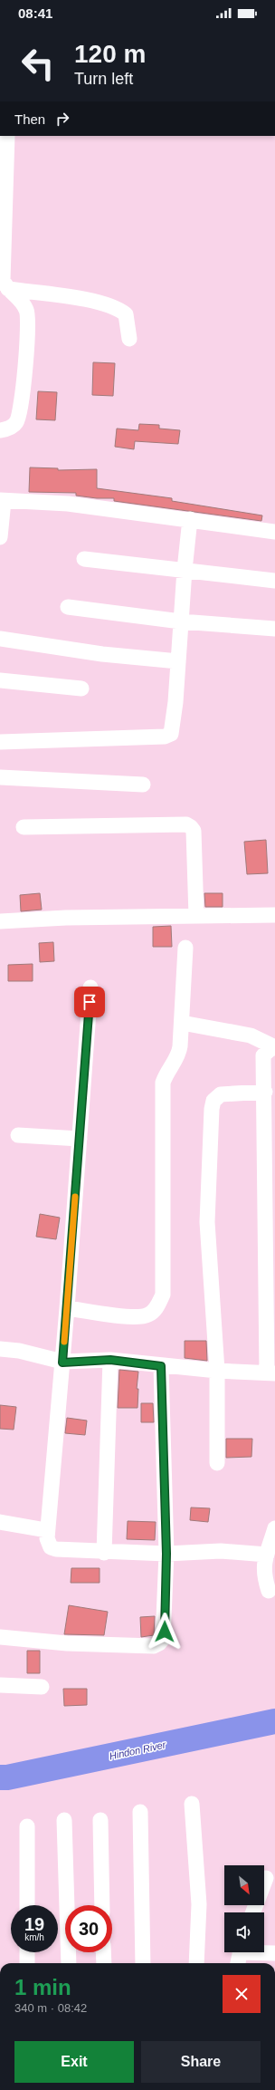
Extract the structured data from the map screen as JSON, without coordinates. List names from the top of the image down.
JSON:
{
  "water": ["Hindon River"],
  "north": "bottom right",
  "page": {
    "status": "08:41",
    "turn": ["120 m", "Turn left"],
    "then": "Then",
    "speed": "19 km/h",
    "limit": "30",
    "heading": ["1 min", "340 m · 08:42"],
    "buttons": ["Exit", "Share"]
  }
}
